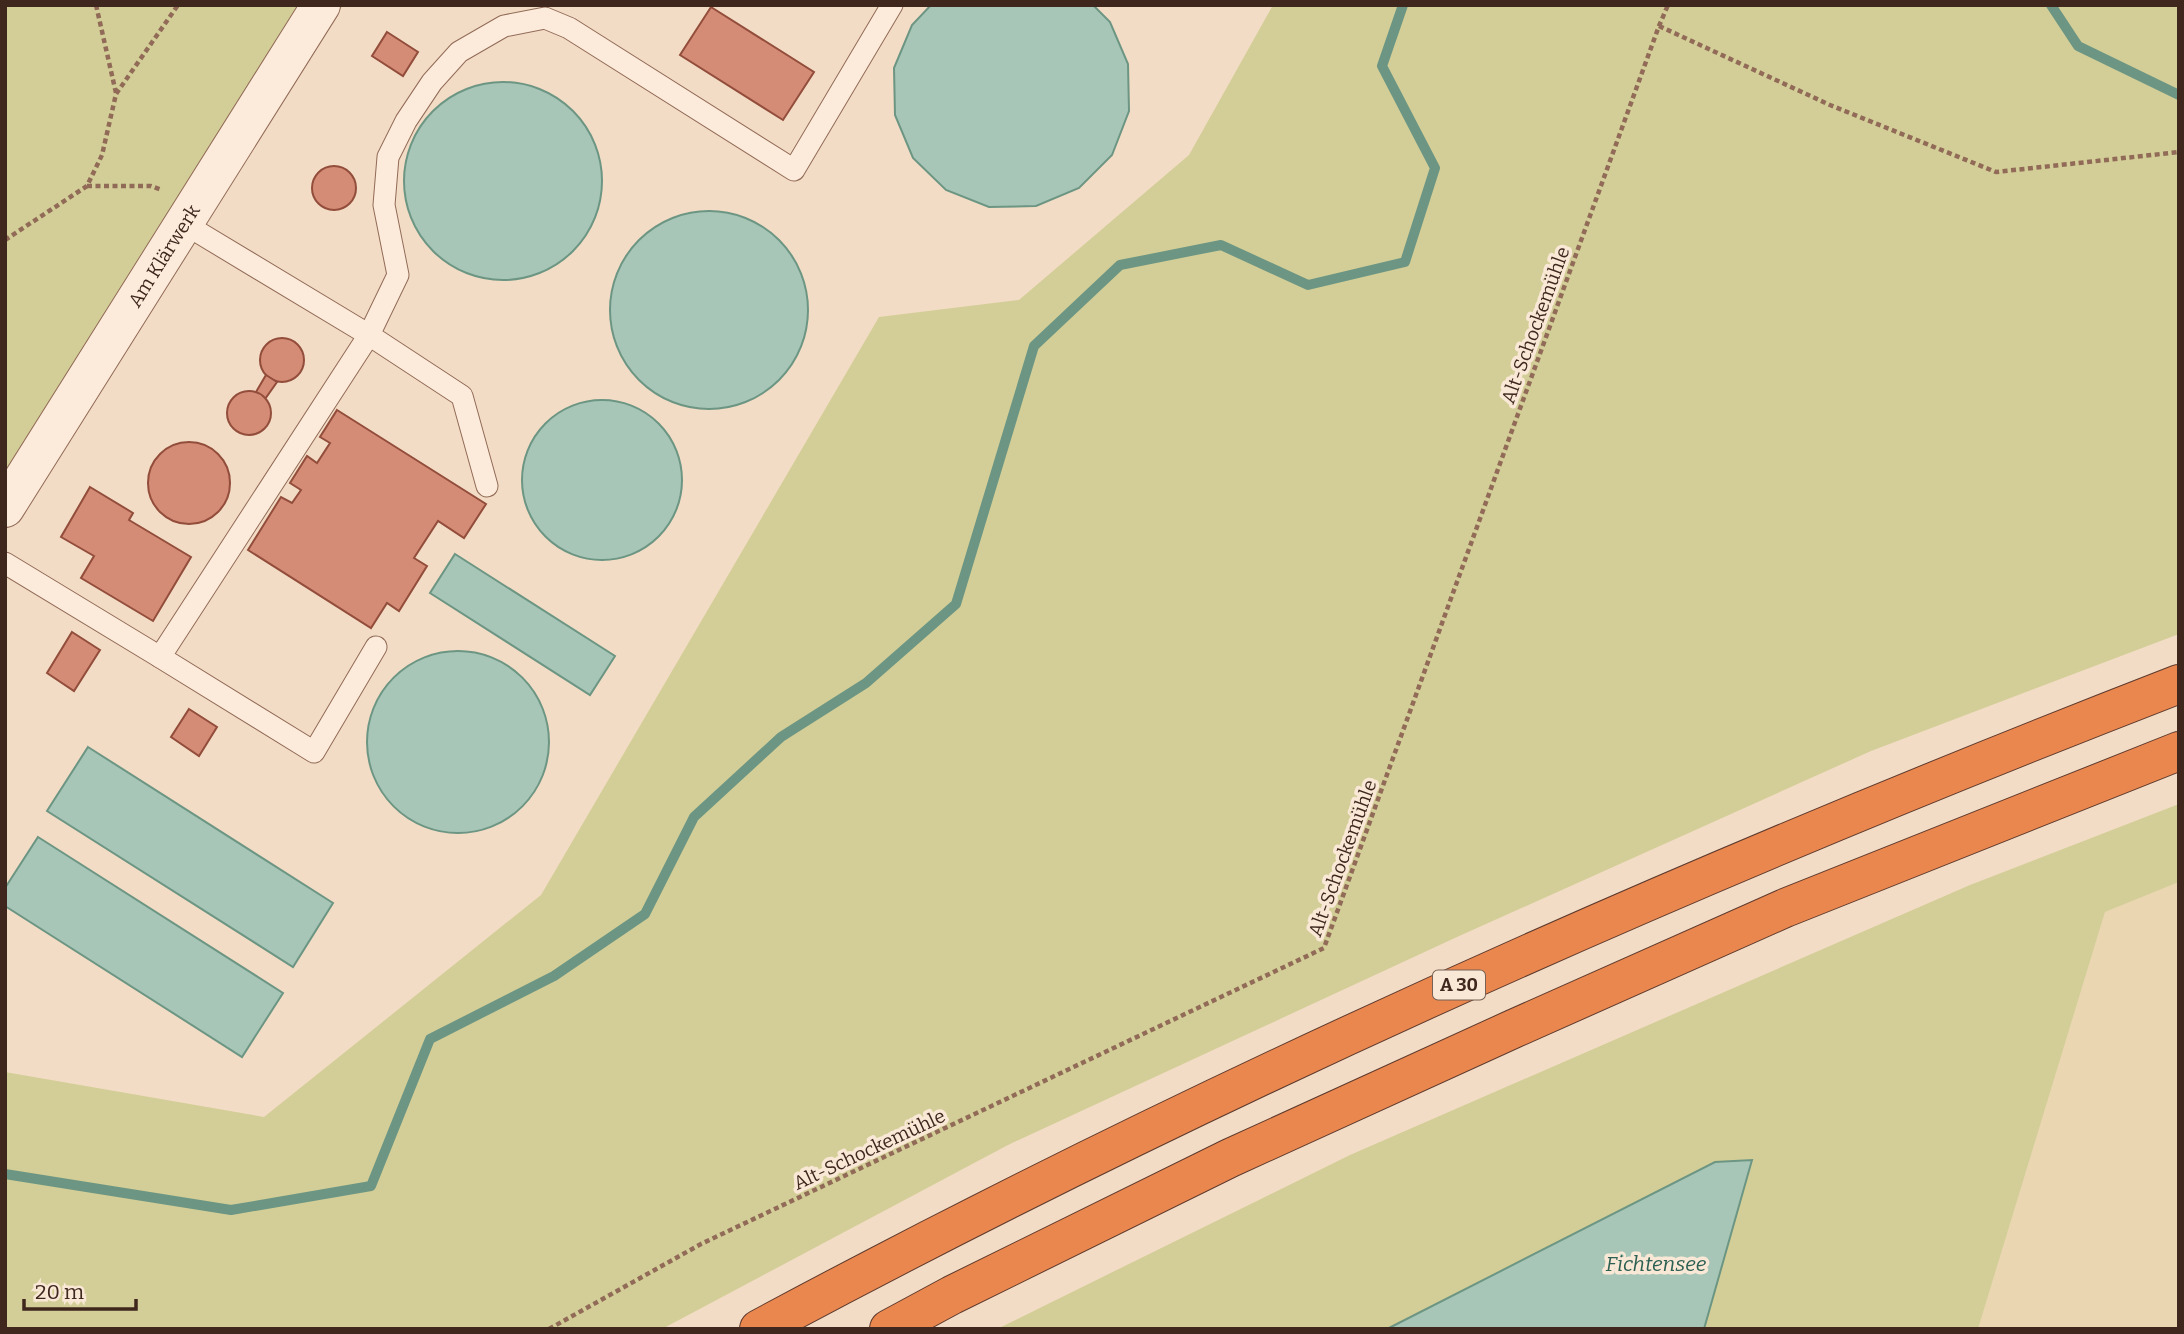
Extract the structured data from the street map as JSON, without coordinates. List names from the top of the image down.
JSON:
{
  "streets": {
    "highway": ["A 30"],
    "street": ["Am Klärwerk"],
    "path": ["Alt-Schockemühle"]
  },
  "water": ["Fichtensee"],
  "scale_bar": "20 m"
}
